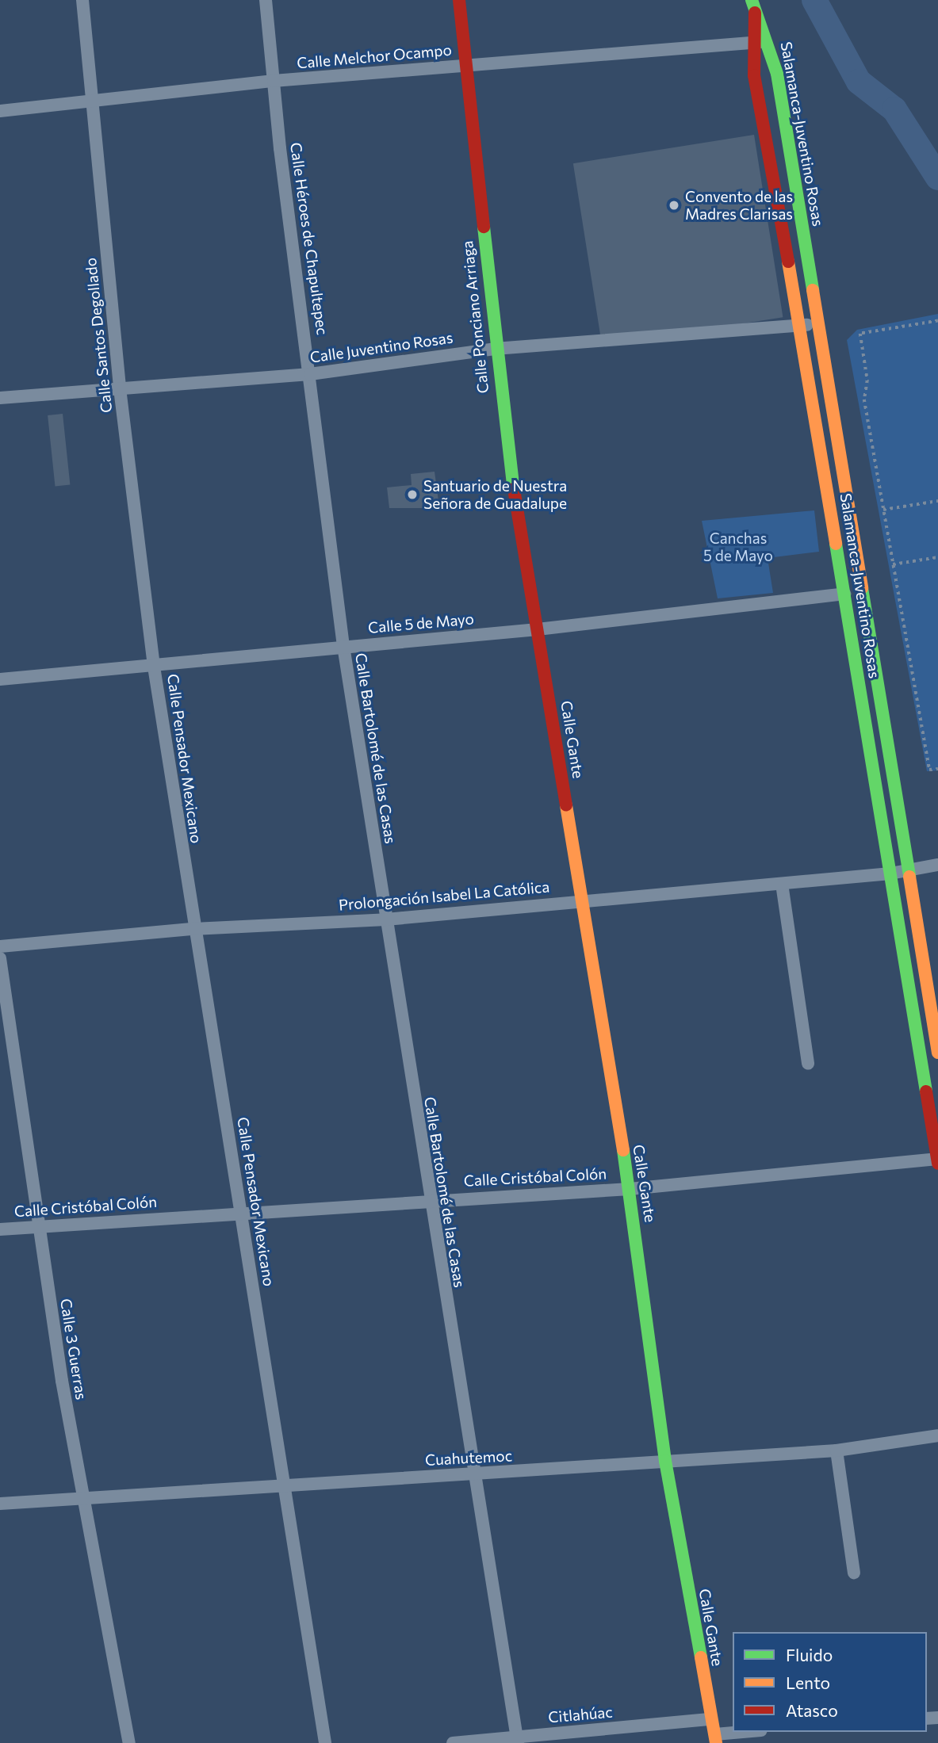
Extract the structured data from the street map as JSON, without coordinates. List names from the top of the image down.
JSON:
{
  "streets": {
    "street": [
      "Calle Melchor Ocampo",
      "Salamanca-Juventino Rosas",
      "Calle Héroes de Chapultepec",
      "Calle Ponciano Arriaga",
      "Calle Santos Degollado",
      "Calle Juventino Rosas",
      "Calle 5 de Mayo",
      "Calle Gante",
      "Calle Bartolomé de las Casas",
      "Calle Pensador Mexicano",
      "Prolongación Isabel La Católica",
      "Calle Cristóbal Colón",
      "Calle 3 Guerras",
      "Cuahutemoc",
      "Citlahúac"
    ]
  },
  "crossings": [
    ["Calle Melchor Ocampo", "Salamanca-Juventino Rosas"],
    ["Calle Melchor Ocampo", "Calle Héroes de Chapultepec"],
    ["Calle Melchor Ocampo", "Calle Ponciano Arriaga"],
    ["Calle Melchor Ocampo", "Calle Santos Degollado"],
    ["Salamanca-Juventino Rosas", "Calle Juventino Rosas"],
    ["Salamanca-Juventino Rosas", "Calle 5 de Mayo"],
    ["Salamanca-Juventino Rosas", "Prolongación Isabel La Católica"],
    ["Salamanca-Juventino Rosas", "Calle Cristóbal Colón"],
    ["Calle Héroes de Chapultepec", "Calle Juventino Rosas"],
    ["Calle Héroes de Chapultepec", "Calle 5 de Mayo"],
    ["Calle Héroes de Chapultepec", "Calle Bartolomé de las Casas"],
    ["Calle Ponciano Arriaga", "Calle Juventino Rosas"],
    ["Calle Ponciano Arriaga", "Calle 5 de Mayo"],
    ["Calle Ponciano Arriaga", "Calle Gante"],
    ["Calle Santos Degollado", "Calle Juventino Rosas"],
    ["Calle Santos Degollado", "Calle 5 de Mayo"],
    ["Calle Santos Degollado", "Calle Pensador Mexicano"],
    ["Calle 5 de Mayo", "Calle Gante"],
    ["Calle 5 de Mayo", "Calle Bartolomé de las Casas"],
    ["Calle 5 de Mayo", "Calle Pensador Mexicano"],
    ["Calle Gante", "Prolongación Isabel La Católica"],
    ["Calle Gante", "Calle Cristóbal Colón"],
    ["Calle Gante", "Cuahutemoc"],
    ["Calle Gante", "Citlahúac"],
    ["Calle Bartolomé de las Casas", "Prolongación Isabel La Católica"],
    ["Calle Bartolomé de las Casas", "Calle Cristóbal Colón"],
    ["Calle Bartolomé de las Casas", "Cuahutemoc"],
    ["Calle Bartolomé de las Casas", "Citlahúac"],
    ["Calle Pensador Mexicano", "Prolongación Isabel La Católica"],
    ["Calle Pensador Mexicano", "Calle Cristóbal Colón"],
    ["Calle Pensador Mexicano", "Cuahutemoc"],
    ["Calle Cristóbal Colón", "Calle 3 Guerras"],
    ["Calle 3 Guerras", "Cuahutemoc"]
  ],
  "parks": ["Canchas 5 de Mayo"],
  "places": ["Convento de las Madres Clarisas", "Santuario de Nuestra Señora de Guadalupe"],
  "legend": ["Fluido", "Lento", "Atasco"]
}
